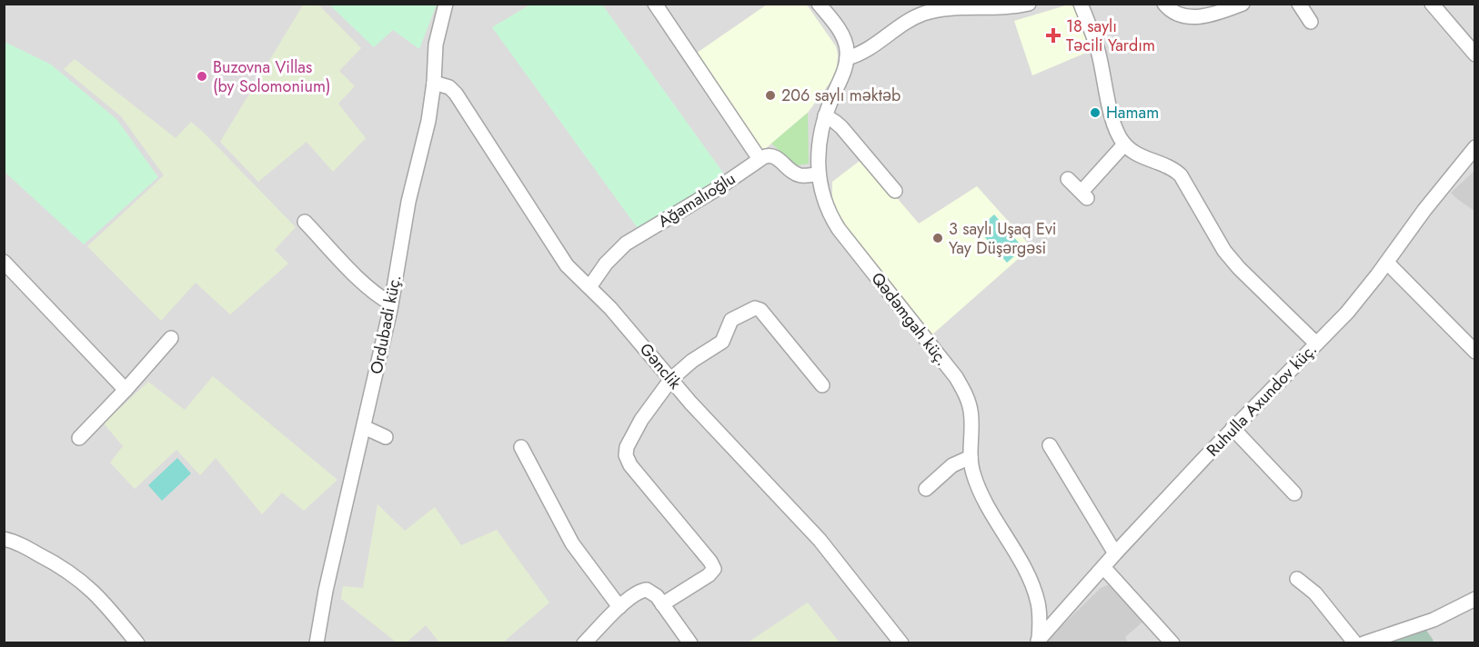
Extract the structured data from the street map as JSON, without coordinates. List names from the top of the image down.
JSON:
{
  "streets": {
    "street": [
      "Ağamalıoğlu",
      "Qədəmgah küç.",
      "Ordubadi küç.",
      "Gənclik",
      "Ruhulla Axundov küç."
    ]
  },
  "crossings": [
    ["Ağamalıoğlu", "Gənclik"],
    ["Qədəmgah küç.", "Ruhulla Axundov küç."],
    ["Ordubadi küç.", "Gənclik"]
  ],
  "places": {
    "health": ["18 saylı Təcili Yardım"],
    "other": [
      "Buzovna Villas (by Solomonium)",
      "206 saylı məktəb",
      "Hamam",
      "3 saylı Uşaq Evi Yay Düşərgəsi"
    ]
  }
}
